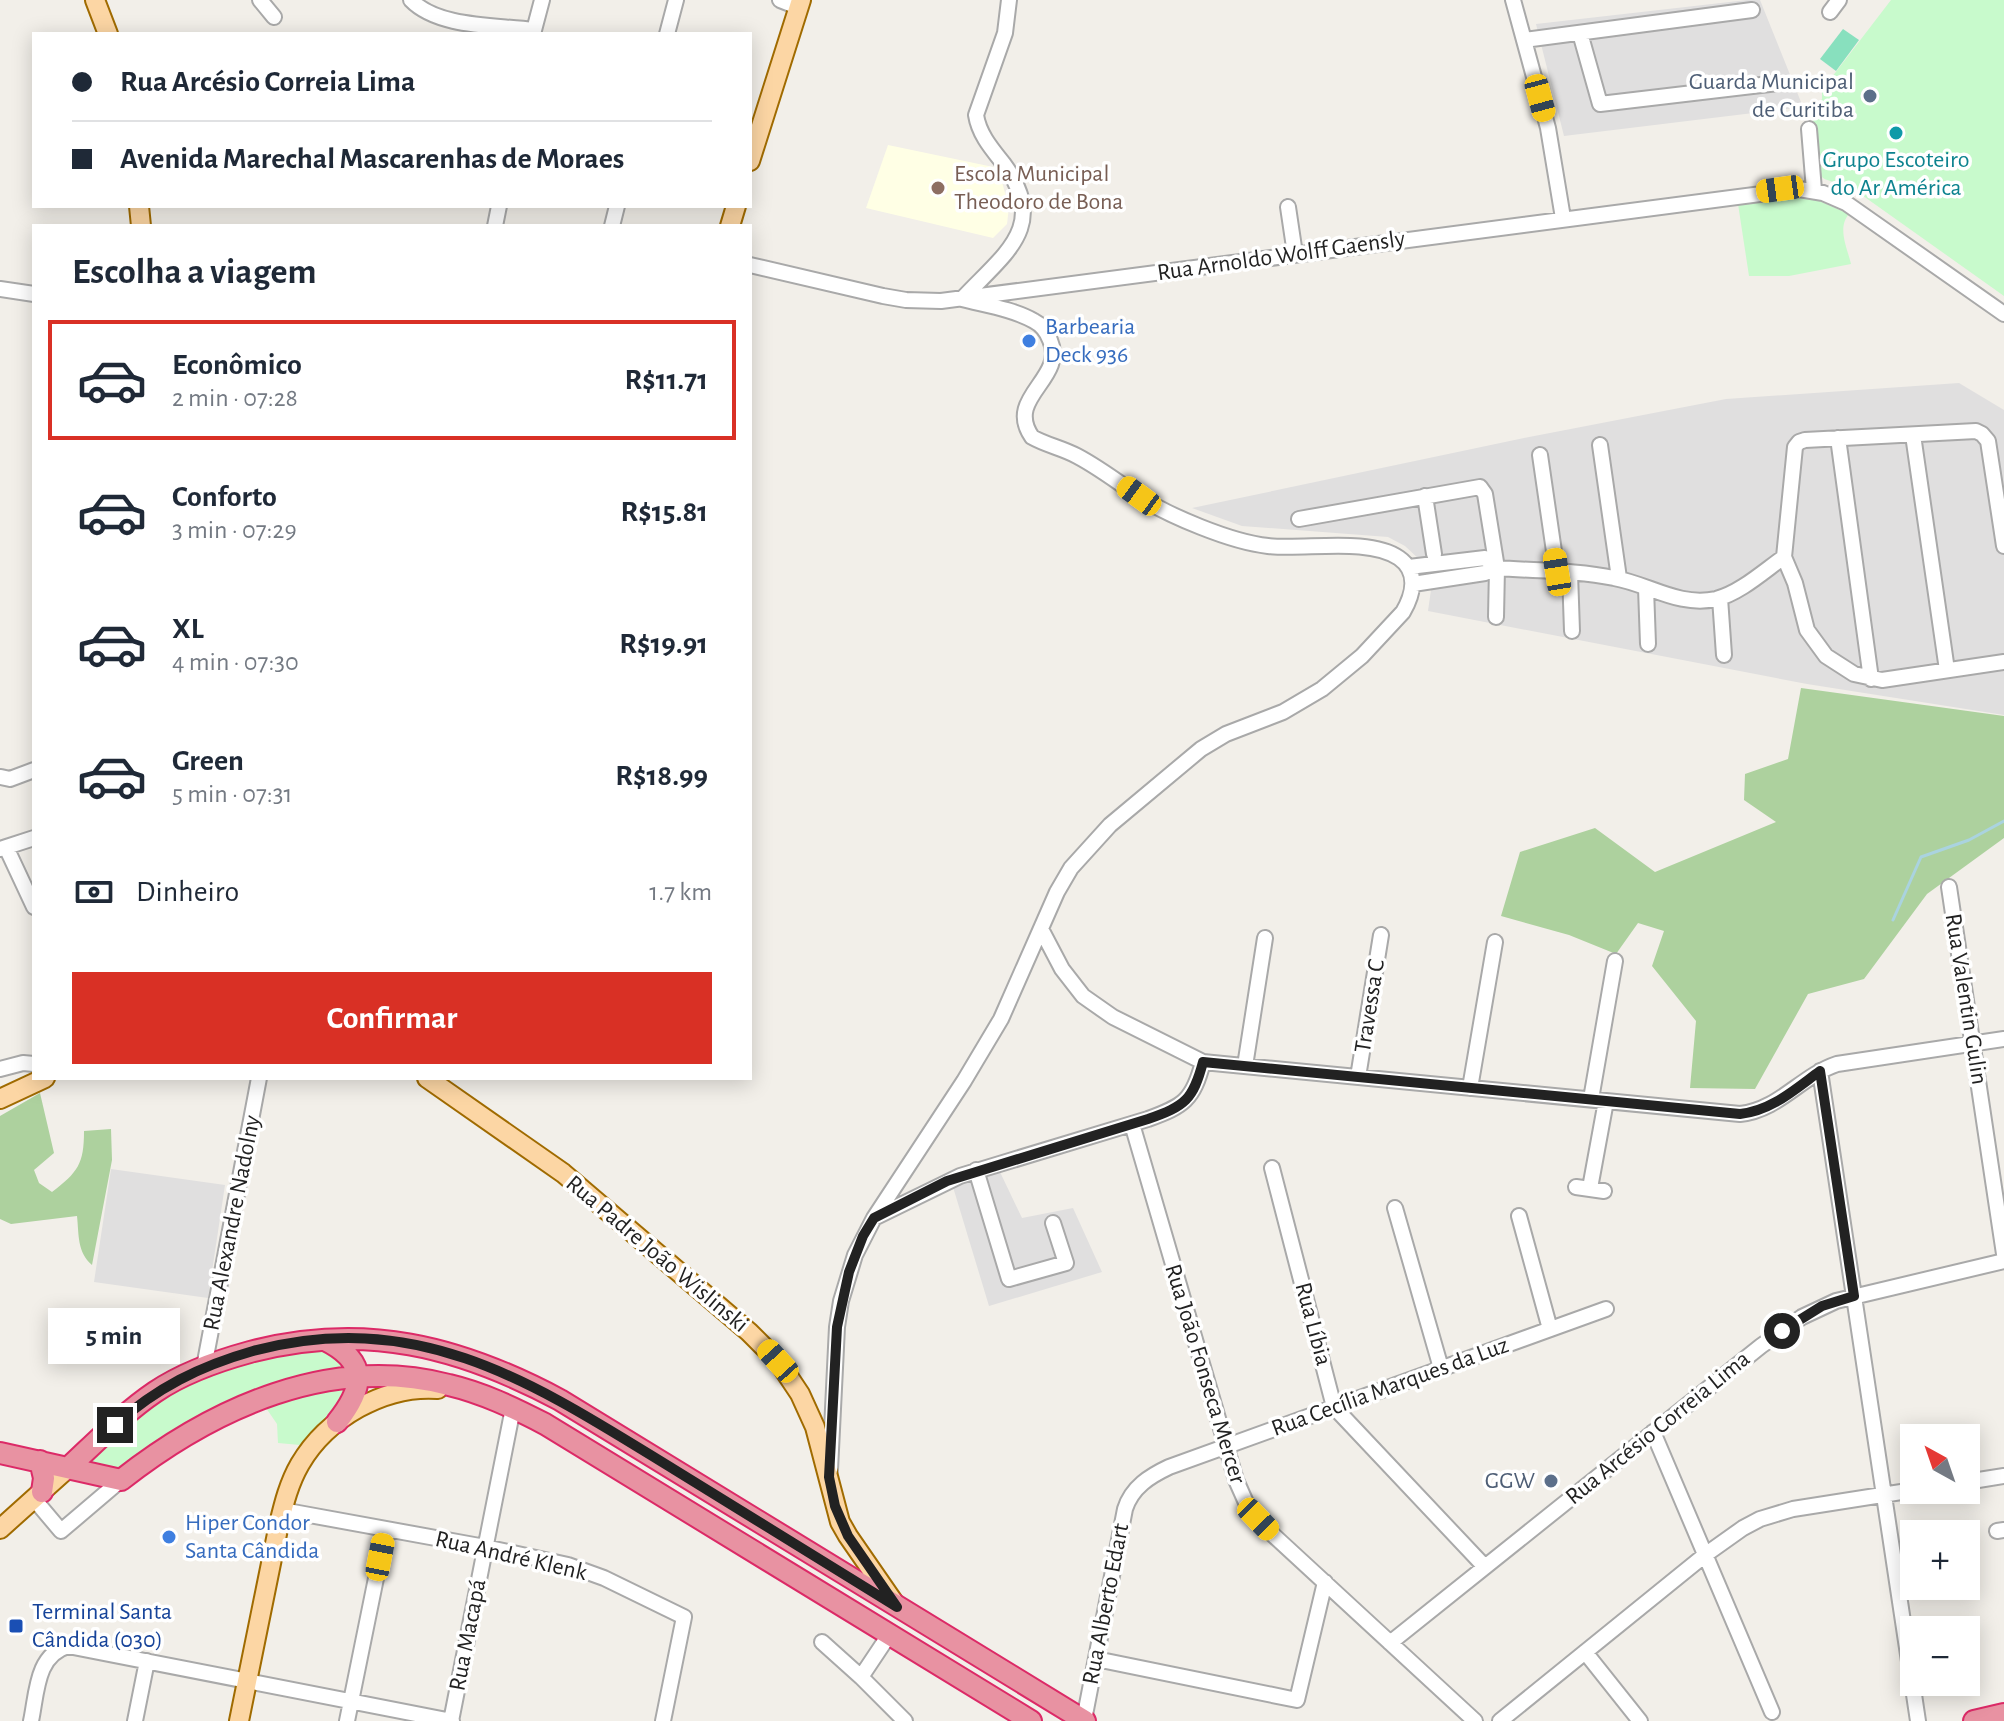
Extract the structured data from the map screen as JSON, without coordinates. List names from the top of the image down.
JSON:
{
  "streets": {
    "main road": ["Rua Padre João Wislinski"],
    "street": [
      "Rua Arnoldo Wolff Gaensly",
      "Rua Valentin Gulin",
      "Travessa C",
      "Rua Alexandre Nadolny",
      "Rua Líbia",
      "Rua João Fonseca Mercer",
      "Rua Cecília Marques da Luz",
      "Rua Arcésio Correia Lima",
      "Rua André Klenk",
      "Rua Alberto Edart",
      "Rua Macapá"
    ]
  },
  "crossings": [
    ["Rua Líbia", "Rua Cecília Marques da Luz"],
    ["Rua Líbia", "Rua Arcésio Correia Lima"],
    ["Rua João Fonseca Mercer", "Rua Cecília Marques da Luz"],
    ["Rua João Fonseca Mercer", "Rua Arcésio Correia Lima"],
    ["Rua Cecília Marques da Luz", "Rua Alberto Edart"],
    ["Rua André Klenk", "Rua Macapá"]
  ],
  "places": {
    "other": [
      "Guarda Municipal de Curitiba",
      "Grupo Escoteiro do Ar América",
      "Escola Municipal Theodoro de Bona",
      "Barbearia Deck 936",
      "GGW",
      "Hiper Condor Santa Cândida"
    ],
    "transit": ["Terminal Santa Cândida (030)"]
  },
  "north": "top left",
  "page": {
    "banner": ["Rua Arcésio Correia Lima", "Avenida Marechal Mascarenhas de Moraes"],
    "heading": "Escolha a viagem",
    "list": [
      {
        "name": "Econômico",
        "note": "2 min · 07:28",
        "value": "R$11.71"
      },
      {
        "name": "Conforto",
        "note": "3 min · 07:29",
        "value": "R$15.81"
      },
      {
        "name": "XL",
        "note": "4 min · 07:30",
        "value": "R$19.91"
      },
      {
        "name": "Green",
        "note": "5 min · 07:31",
        "value": "R$18.99"
      }
    ],
    "pay": ["Dinheiro", "1.7 km"],
    "buttons": "Confirmar",
    "bubble": "5 min",
    "map_buttons": ["+", "−"]
  }
}
